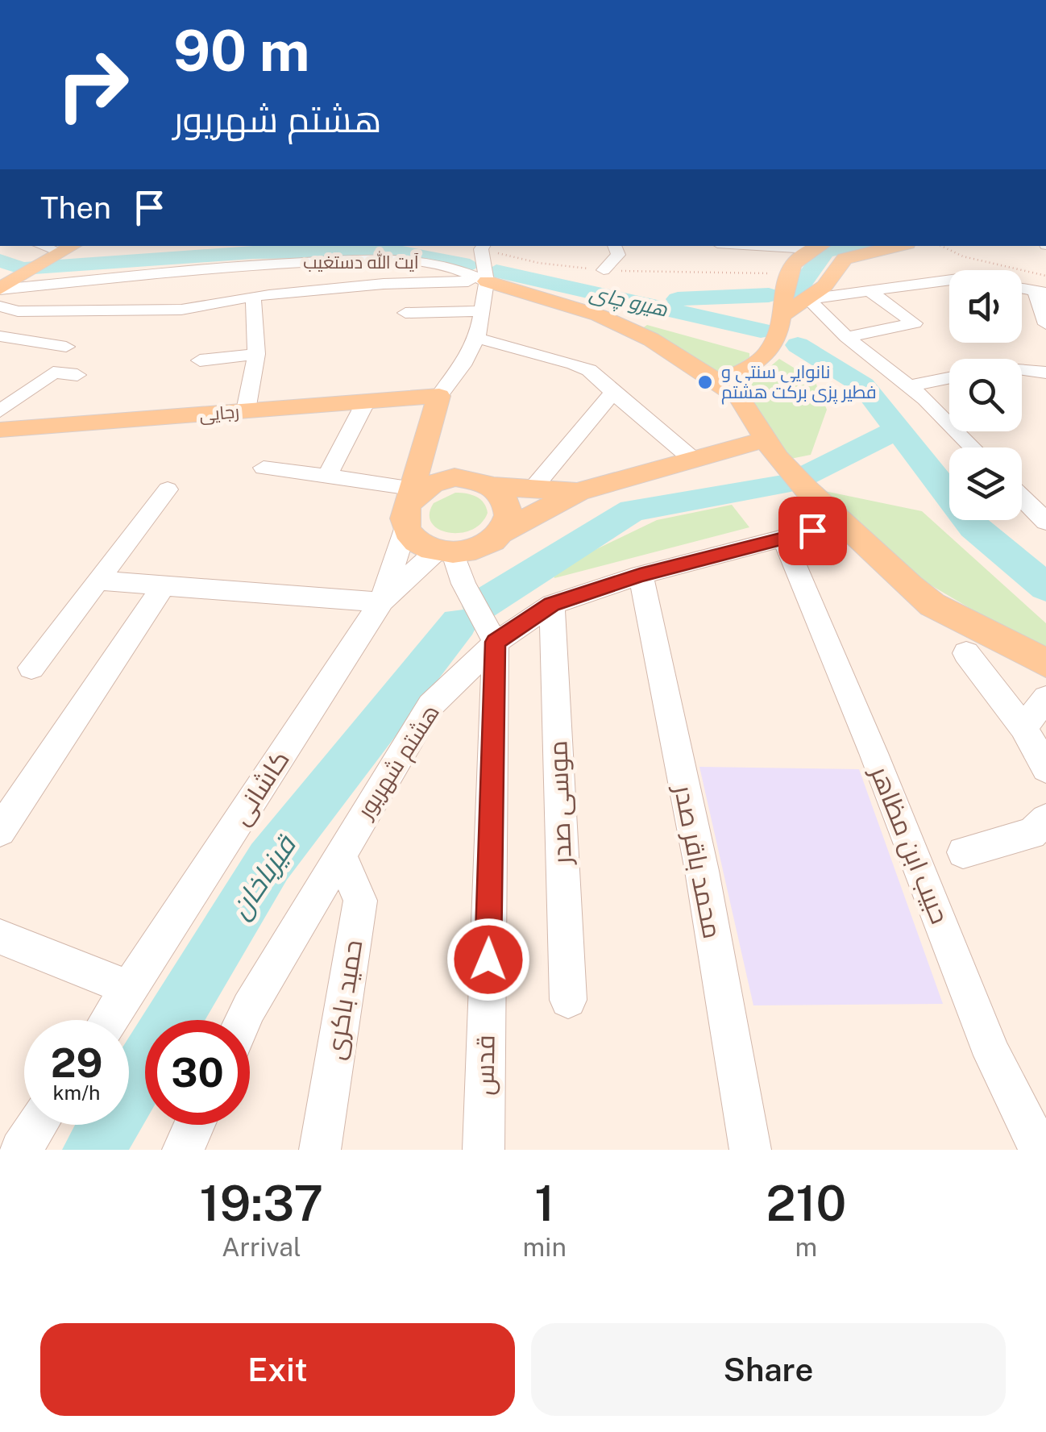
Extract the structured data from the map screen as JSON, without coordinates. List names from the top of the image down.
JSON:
{
  "streets": {
    "main road": ["آیت الله دستغیب", "رجایی"],
    "street": [
      "هشتم شهریور",
      "کاشانی",
      "موسی صدر",
      "حبیب ابن مظاهر",
      "محمد باقر صدر",
      "حمید باکری",
      "قدس"
    ]
  },
  "crossings": [
    ["آیت الله دستغیب", "هشتم شهریور"],
    ["هشتم شهریور", "موسی صدر"],
    ["هشتم شهریور", "حبیب ابن مظاهر"],
    ["هشتم شهریور", "محمد باقر صدر"],
    ["هشتم شهریور", "حمید باکری"],
    ["هشتم شهریور", "قدس"]
  ],
  "water": ["هیرو چای", "قیزباخان"],
  "places": ["نانوایی سنتی و فطیر پزی برکت هشتم"],
  "page": {
    "turn": ["90 m", "هشتم شهریور"],
    "then": "Then",
    "speed": "29 km/h",
    "limit": "30",
    "eta": [
      "19:37",
      "Arrival",
      "1",
      "min",
      "210",
      "m"
    ],
    "buttons": ["Exit", "Share"]
  }
}
